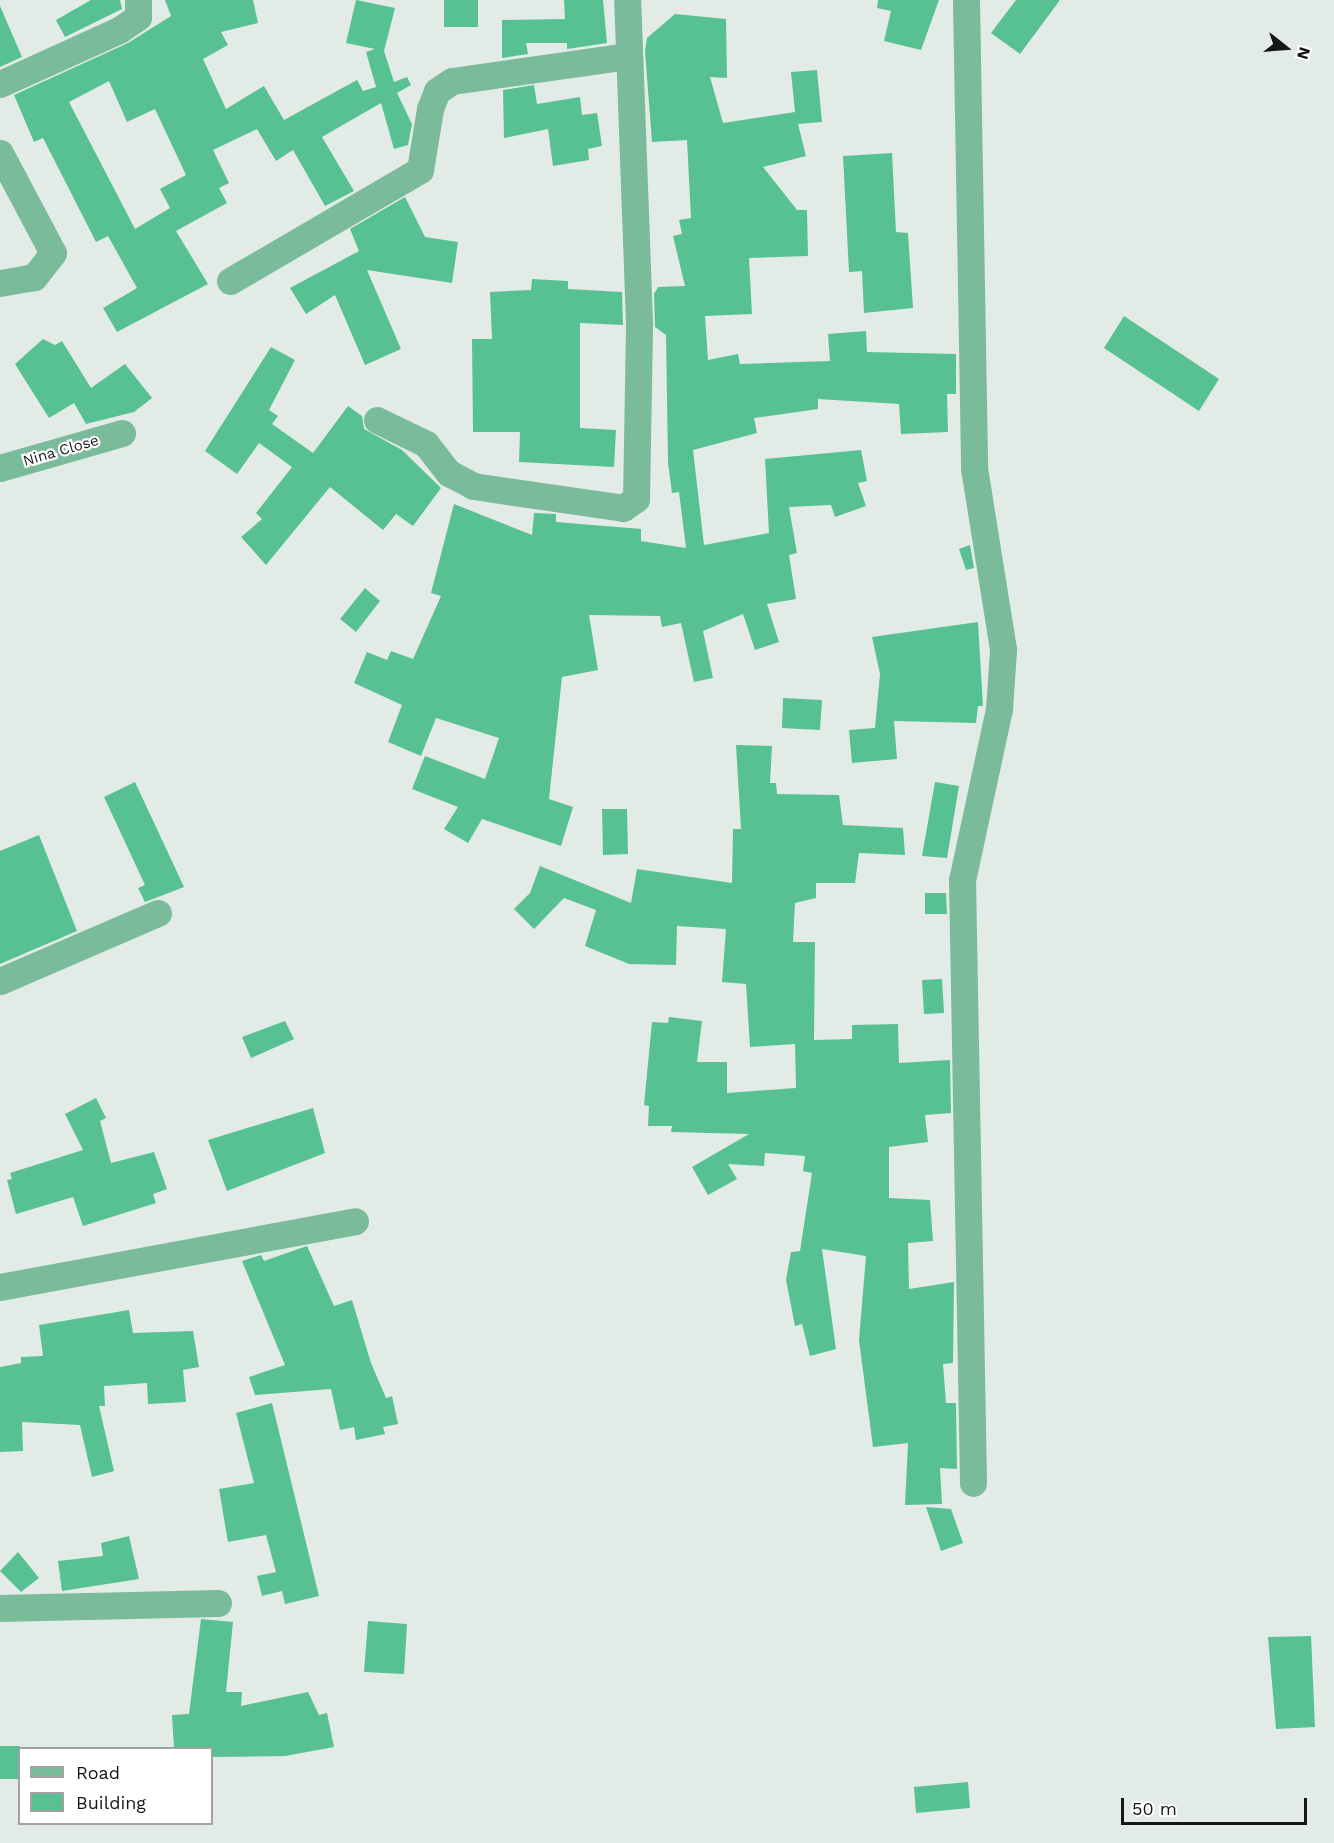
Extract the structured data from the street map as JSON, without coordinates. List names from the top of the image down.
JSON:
{
  "streets": {
    "street": ["Nina Close"]
  },
  "legend": ["Road", "Building"],
  "scale_bar": "50 m",
  "north": "right"
}
